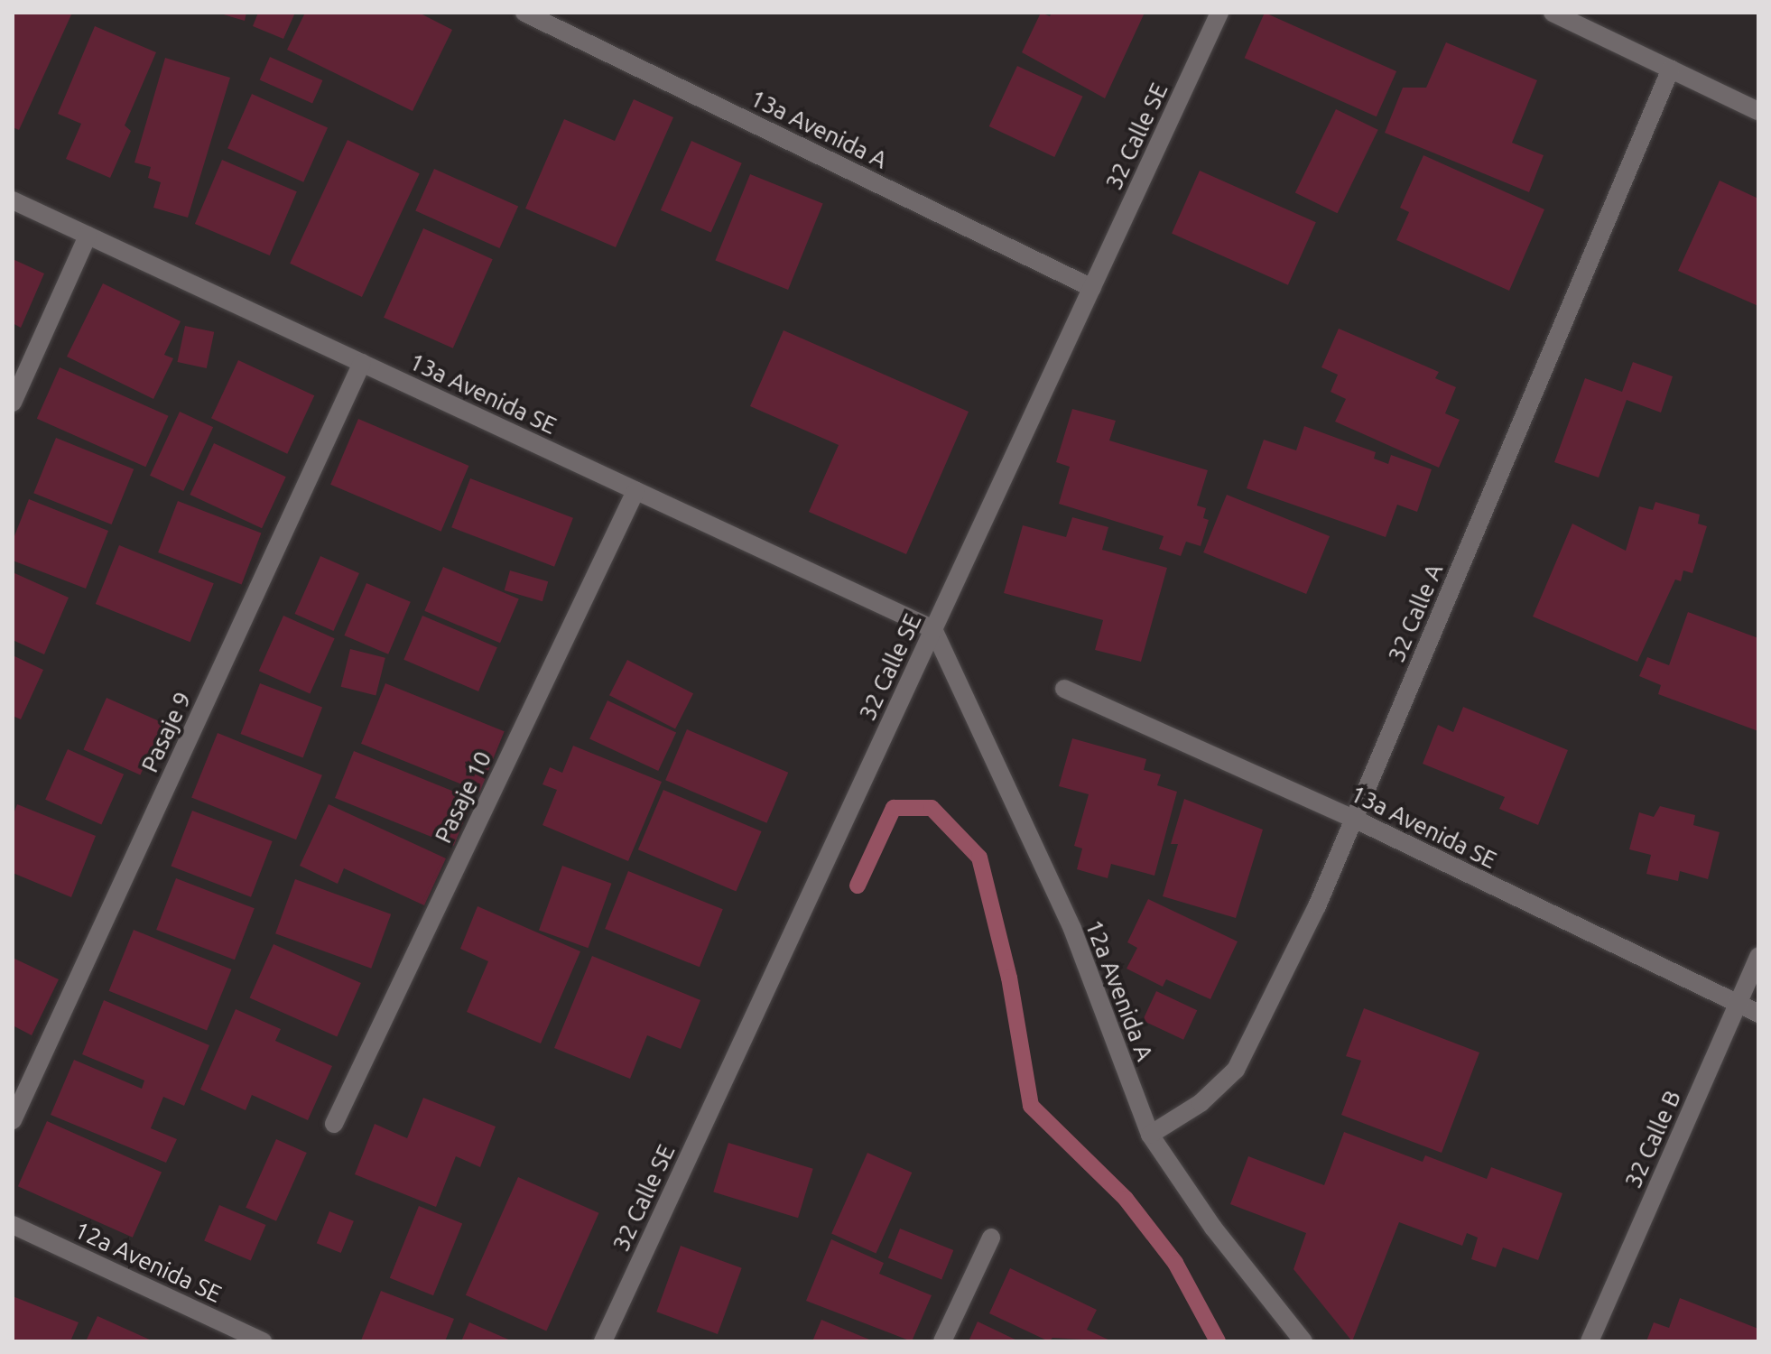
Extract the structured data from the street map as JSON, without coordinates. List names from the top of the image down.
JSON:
{
  "streets": {
    "street": [
      "13a Avenida A",
      "32 Calle SE",
      "13a Avenida SE",
      "32 Calle A",
      "Pasaje 9",
      "Pasaje 10",
      "12a Avenida A",
      "32 Calle B",
      "12a Avenida SE"
    ]
  },
  "crossings": [
    ["13a Avenida A", "32 Calle SE"],
    ["32 Calle SE", "13a Avenida SE"],
    ["32 Calle SE", "12a Avenida A"],
    ["13a Avenida SE", "32 Calle A"],
    ["13a Avenida SE", "Pasaje 9"],
    ["13a Avenida SE", "Pasaje 10"],
    ["13a Avenida SE", "12a Avenida A"],
    ["13a Avenida SE", "32 Calle B"],
    ["32 Calle A", "12a Avenida A"]
  ]
}
